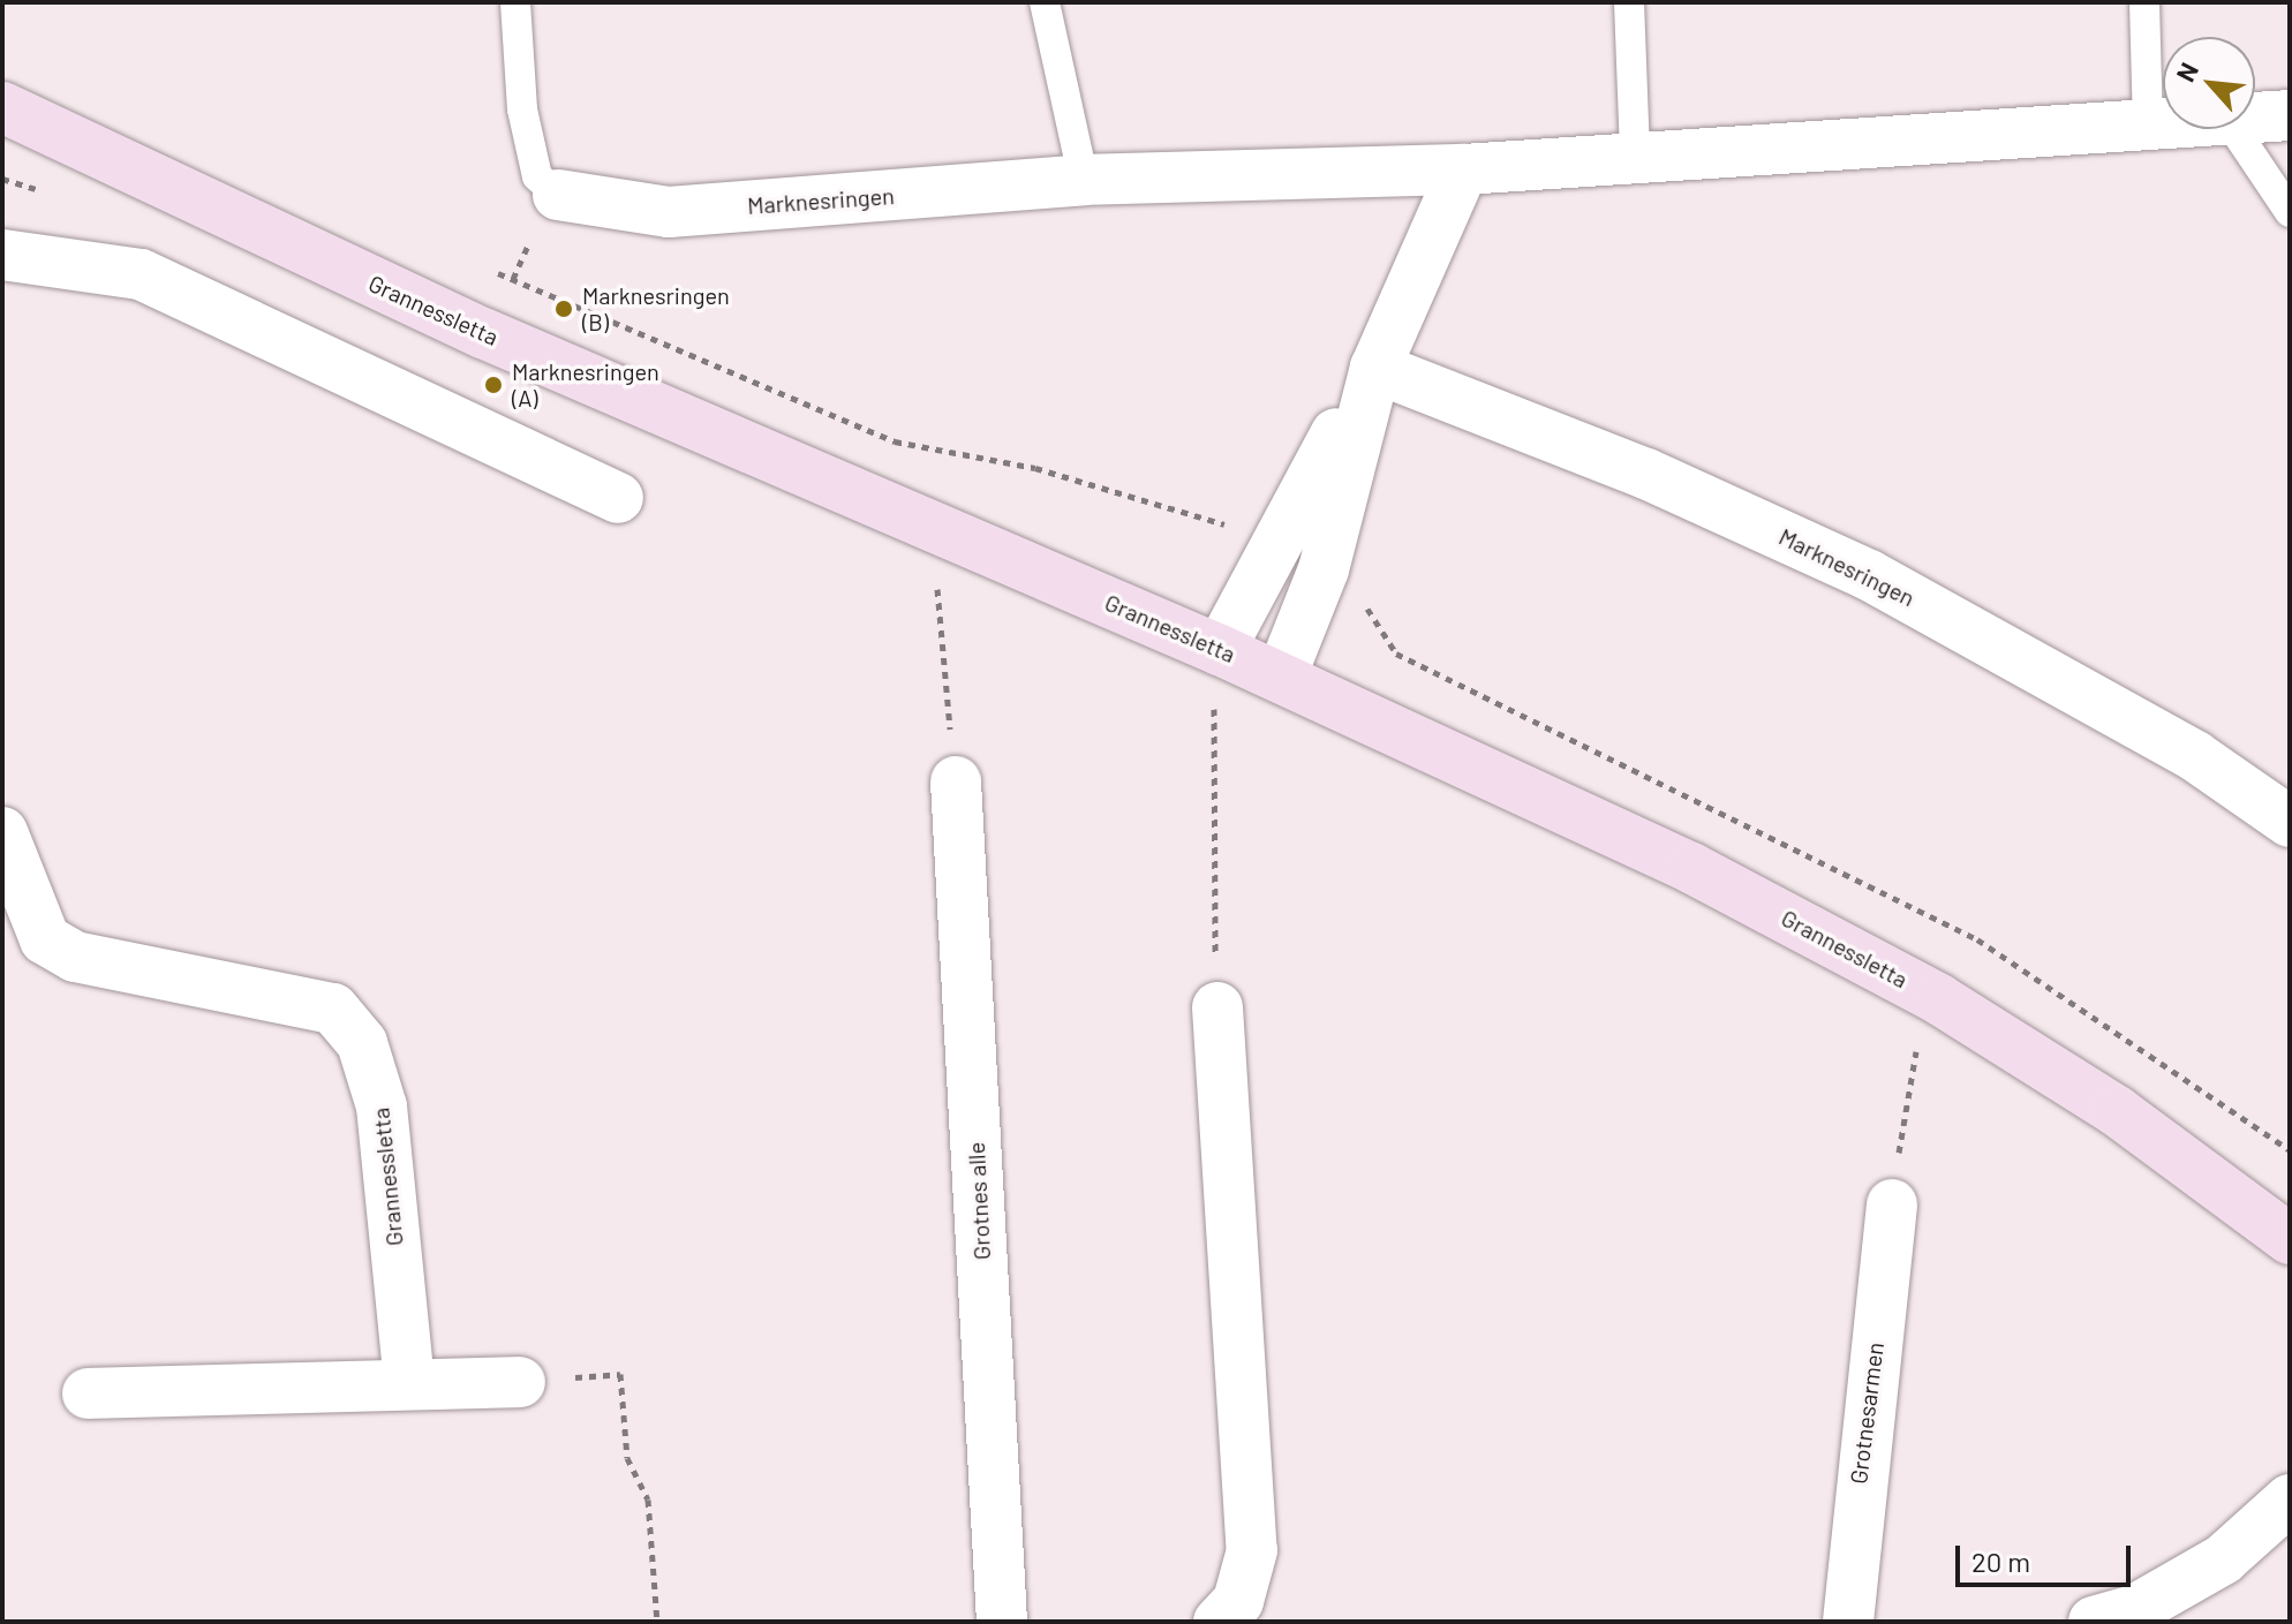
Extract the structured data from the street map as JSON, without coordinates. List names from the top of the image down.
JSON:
{
  "streets": {
    "main road": ["Grannessletta"],
    "street": ["Marknesringen", "Grotnes alle", "Grotnesarmen"]
  },
  "places": ["Marknesringen (B)", "Marknesringen (A)"],
  "scale_bar": "20 m",
  "north": "top left"
}
